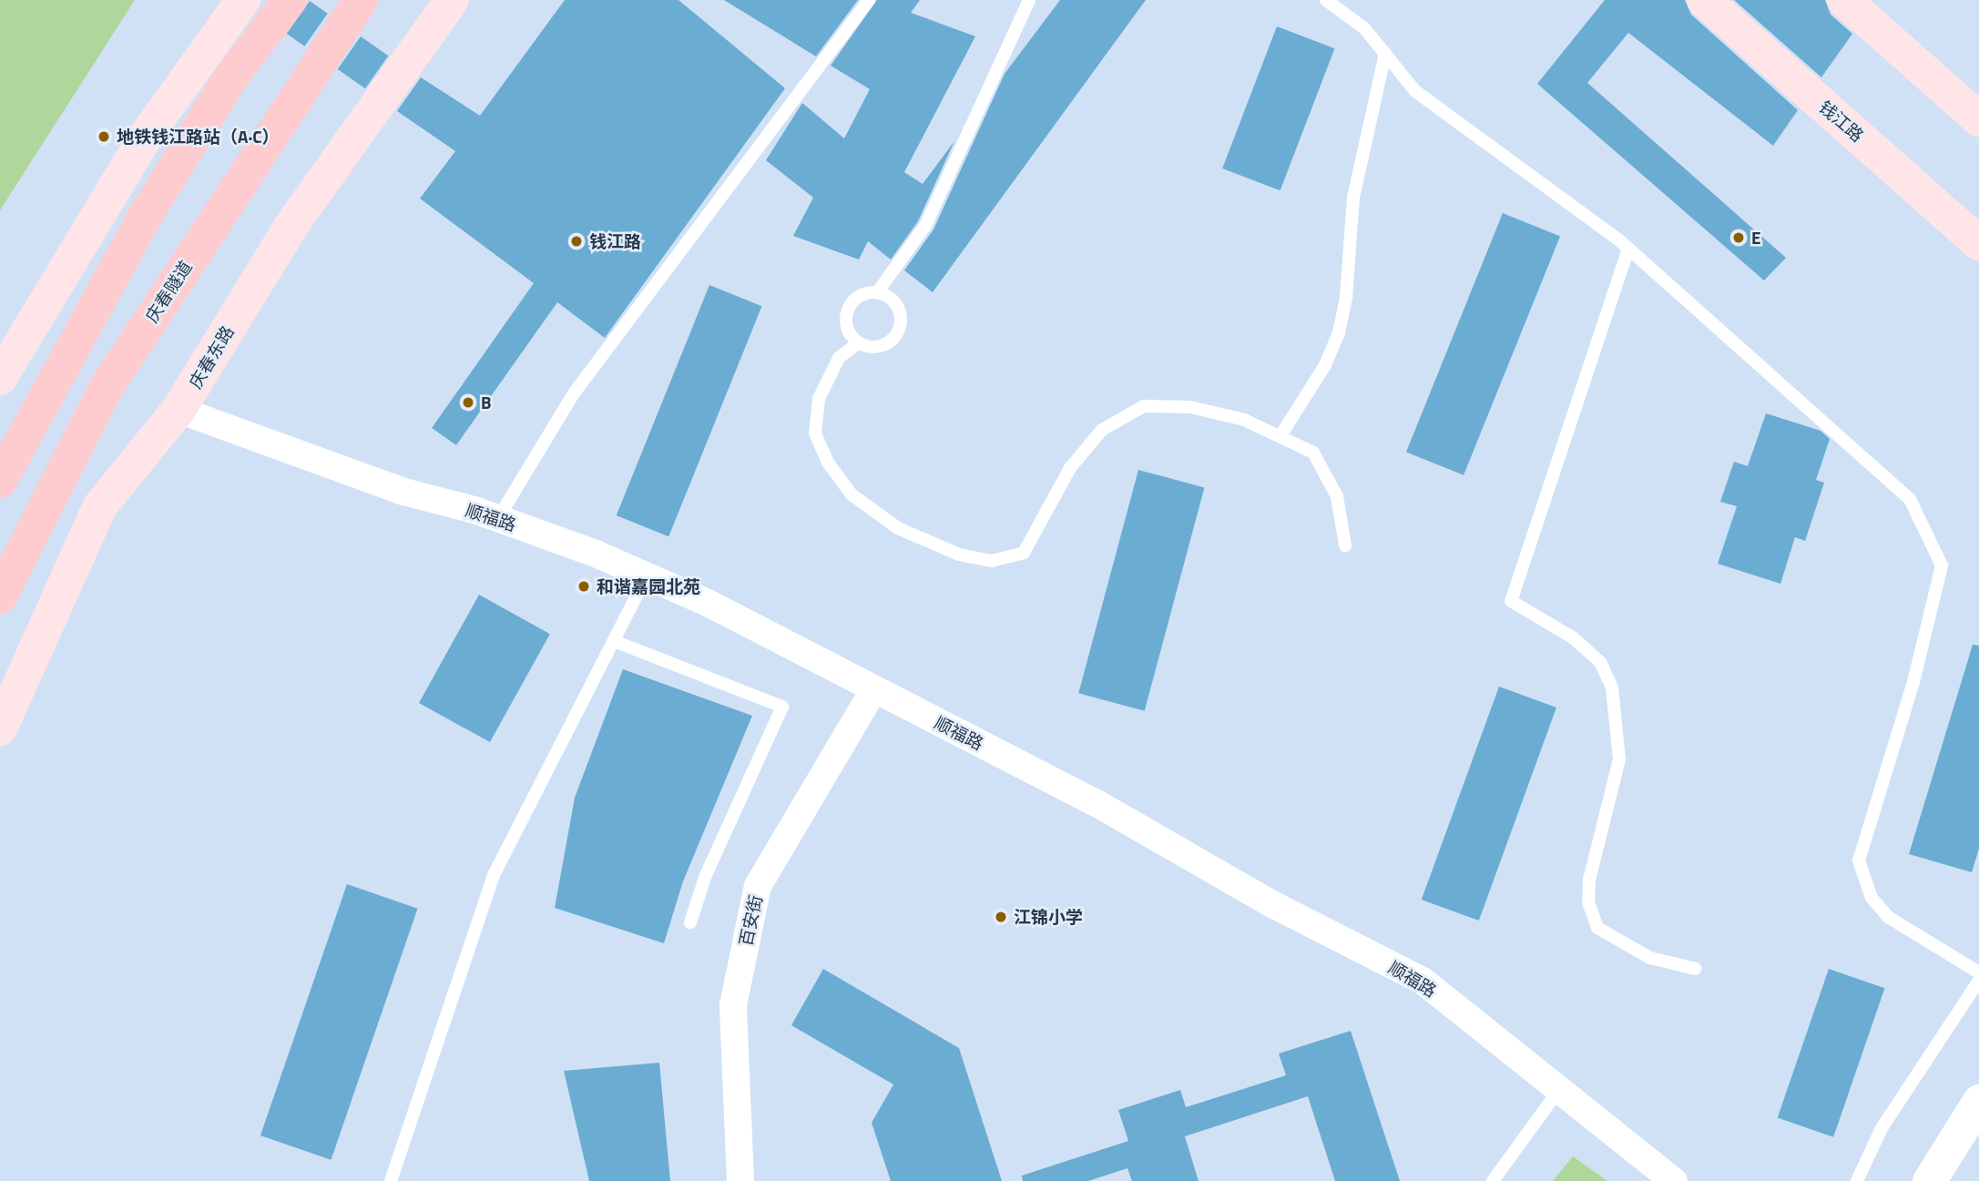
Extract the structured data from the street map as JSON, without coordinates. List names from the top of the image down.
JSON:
{
  "streets": {
    "main road": ["钱江路", "庆春隧道", "庆春东路"],
    "street": ["顺福路", "百安街"]
  },
  "crossings": [
    ["庆春东路", "顺福路"],
    ["顺福路", "百安街"]
  ],
  "places": [
    "地铁钱江路站（A·C）",
    "E",
    "钱江路",
    "B",
    "和谐嘉园北苑",
    "江锦小学"
  ]
}
